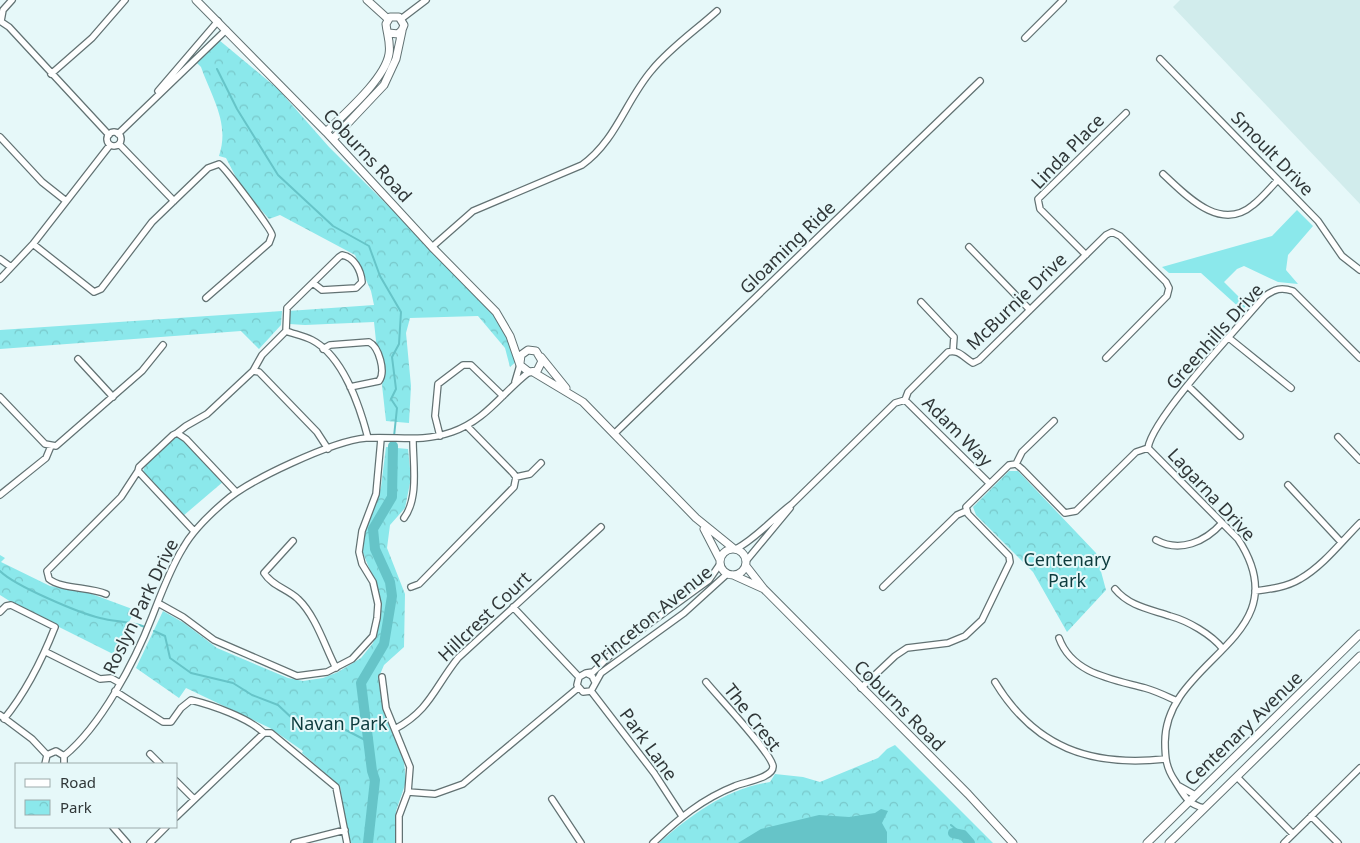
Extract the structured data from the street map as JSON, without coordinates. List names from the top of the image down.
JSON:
{
  "streets": {
    "street": [
      "Linda Place",
      "Smoult Drive",
      "Coburns Road",
      "Gloaming Ride",
      "McBurnie Drive",
      "Greenhills Drive",
      "Adam Way",
      "Lagarna Drive",
      "Roslyn Park Drive",
      "Hillcrest Court",
      "Princeton Avenue",
      "The Crest",
      "Centenary Avenue",
      "Park Lane"
    ]
  },
  "crossings": [
    ["Linda Place", "McBurnie Drive"],
    ["Coburns Road", "McBurnie Drive"],
    ["Coburns Road", "Roslyn Park Drive"],
    ["Coburns Road", "Princeton Avenue"],
    ["McBurnie Drive", "Adam Way"],
    ["McBurnie Drive", "Princeton Avenue"],
    ["Greenhills Drive", "Lagarna Drive"],
    ["Lagarna Drive", "Centenary Avenue"],
    ["Princeton Avenue", "Park Lane"],
    ["The Crest", "Park Lane"]
  ],
  "parks": ["Centenary Park", "Navan Park"],
  "legend": ["Road", "Park"]
}
